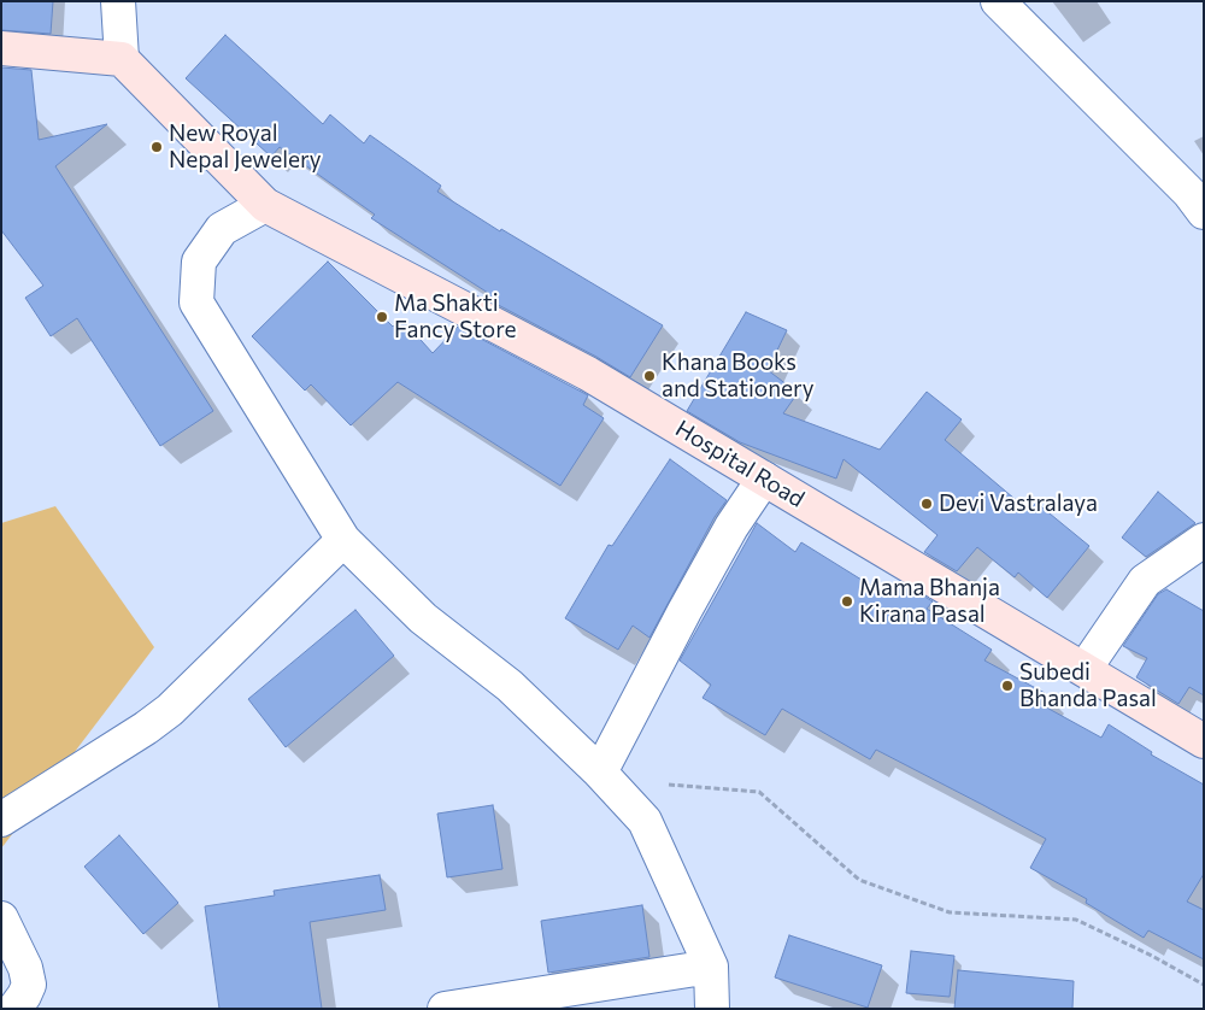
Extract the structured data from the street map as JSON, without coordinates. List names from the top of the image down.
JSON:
{
  "streets": {
    "street": ["Hospital Road"]
  },
  "places": [
    "New Royal Nepal Jewelery",
    "Ma Shakti Fancy Store",
    "Khana Books and Stationery",
    "Devi Vastralaya",
    "Mama Bhanja Kirana Pasal",
    "Subedi Bhanda Pasal"
  ]
}
